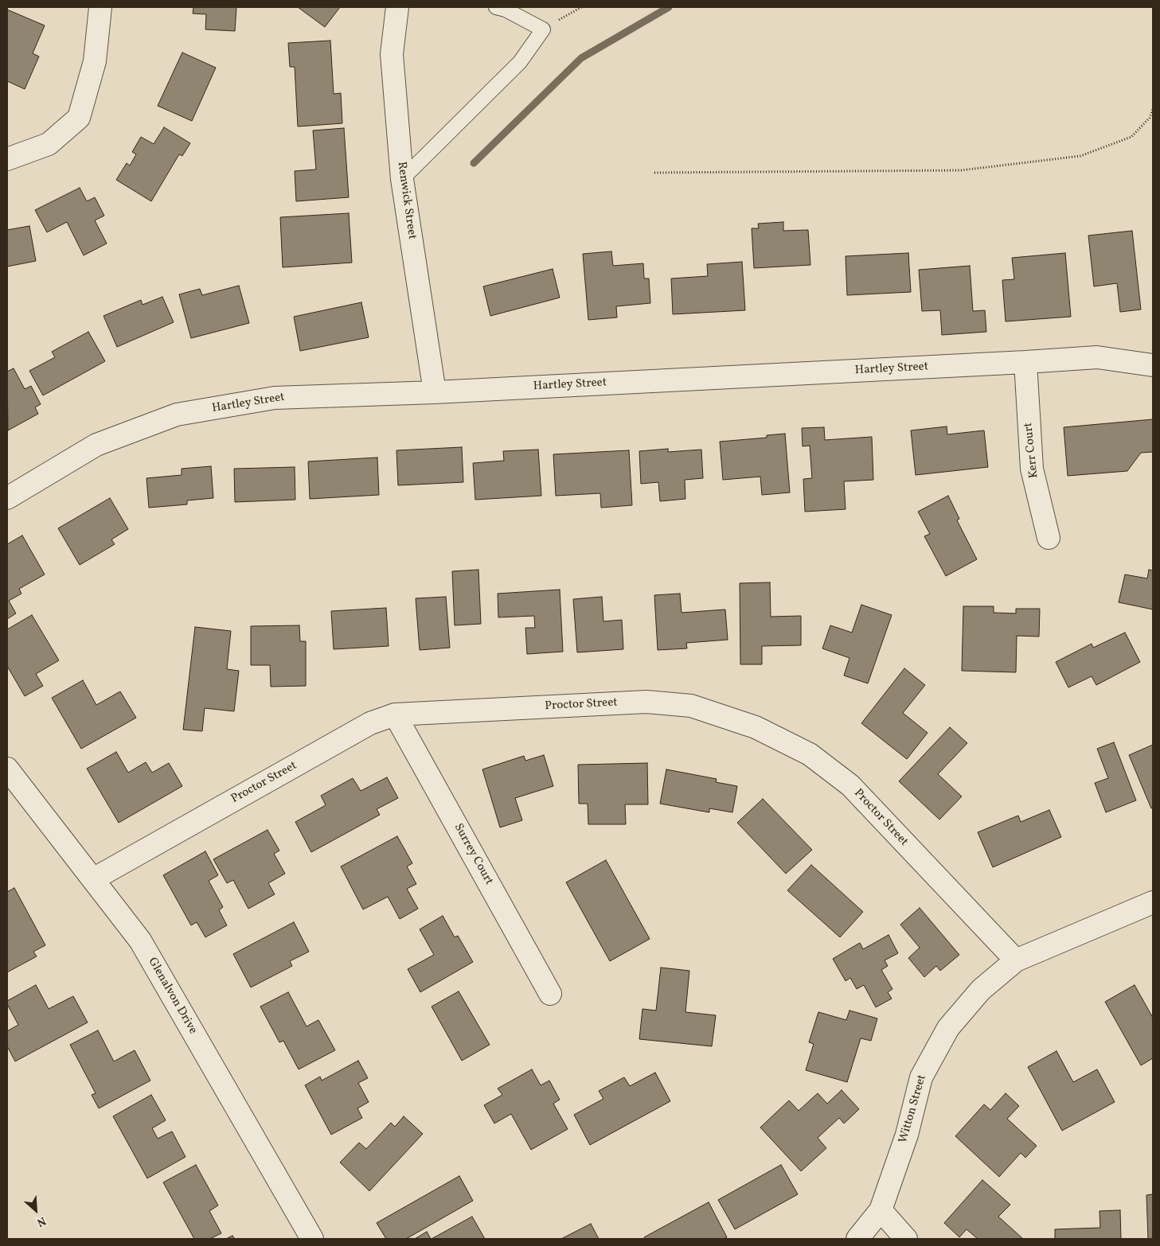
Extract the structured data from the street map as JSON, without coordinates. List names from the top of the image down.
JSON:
{
  "streets": {
    "street": [
      "Renwick Street",
      "Hartley Street",
      "Kerr Court",
      "Proctor Street",
      "Surrey Court",
      "Glenalvon Drive",
      "Witton Street"
    ]
  },
  "crossings": [
    ["Renwick Street", "Hartley Street"],
    ["Hartley Street", "Kerr Court"],
    ["Proctor Street", "Surrey Court"],
    ["Proctor Street", "Glenalvon Drive"],
    ["Proctor Street", "Witton Street"]
  ],
  "north": "bottom right"
}
